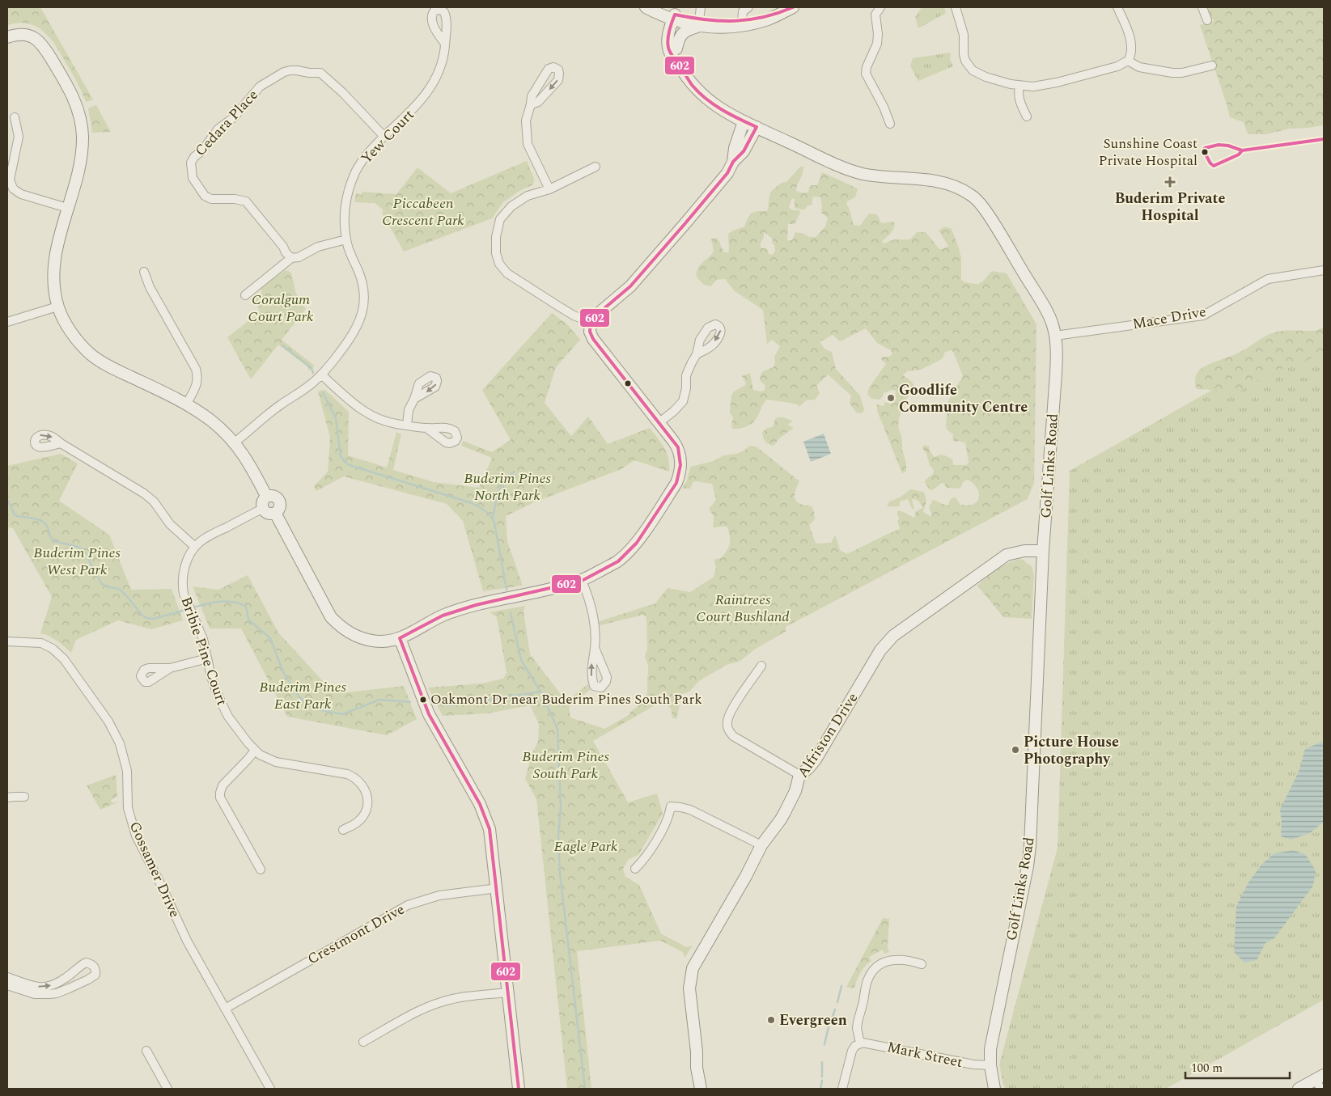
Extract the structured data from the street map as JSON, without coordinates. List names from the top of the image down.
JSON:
{
  "streets": {
    "street": [
      "Cedara Place",
      "Yew Court",
      "Mace Drive",
      "Golf Links Road",
      "Bribie Pine Court",
      "Alfriston Drive",
      "Gossamer Drive",
      "Crestmont Drive",
      "Mark Street"
    ]
  },
  "crossings": [
    ["Cedara Place", "Yew Court"],
    ["Mace Drive", "Golf Links Road"],
    ["Golf Links Road", "Alfriston Drive"],
    ["Golf Links Road", "Mark Street"],
    ["Gossamer Drive", "Crestmont Drive"]
  ],
  "parks": [
    "Piccabeen Crescent Park",
    "Coralgum Court Park",
    "Buderim Pines North Park",
    "Buderim Pines West Park",
    "Raintrees Court Bushland",
    "Buderim Pines East Park",
    "Buderim Pines South Park",
    "Eagle Park"
  ],
  "places": {
    "other": [
      "Sunshine Coast Private Hospital",
      "Goodlife Community Centre",
      "Oakmont Dr near Buderim Pines South Park",
      "Picture House Photography",
      "Evergreen"
    ],
    "health": ["Buderim Private Hospital"]
  },
  "lines": ["transit line 602"],
  "scale_bar": "100 m"
}
